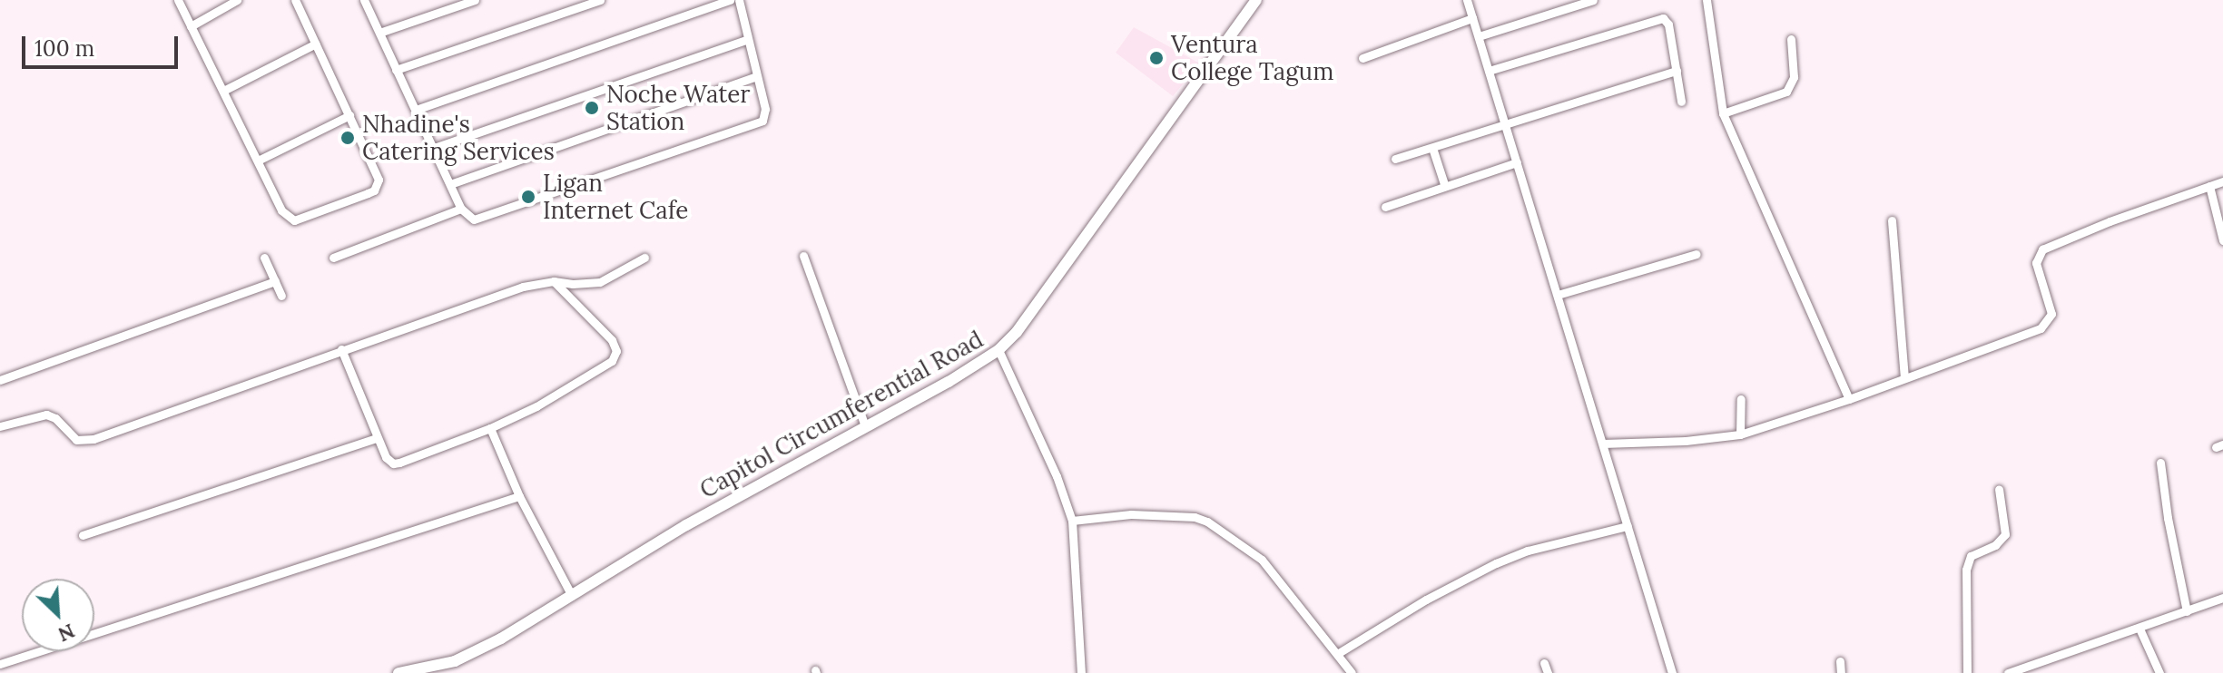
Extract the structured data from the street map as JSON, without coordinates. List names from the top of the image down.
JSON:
{
  "streets": {
    "main road": ["Capitol Circumferential Road"]
  },
  "places": [
    "Ventura College Tagum",
    "Noche Water Station",
    "Nhadine's Catering Services",
    "Ligan Internet Cafe"
  ],
  "scale_bar": "100 m",
  "north": "bottom right"
}
